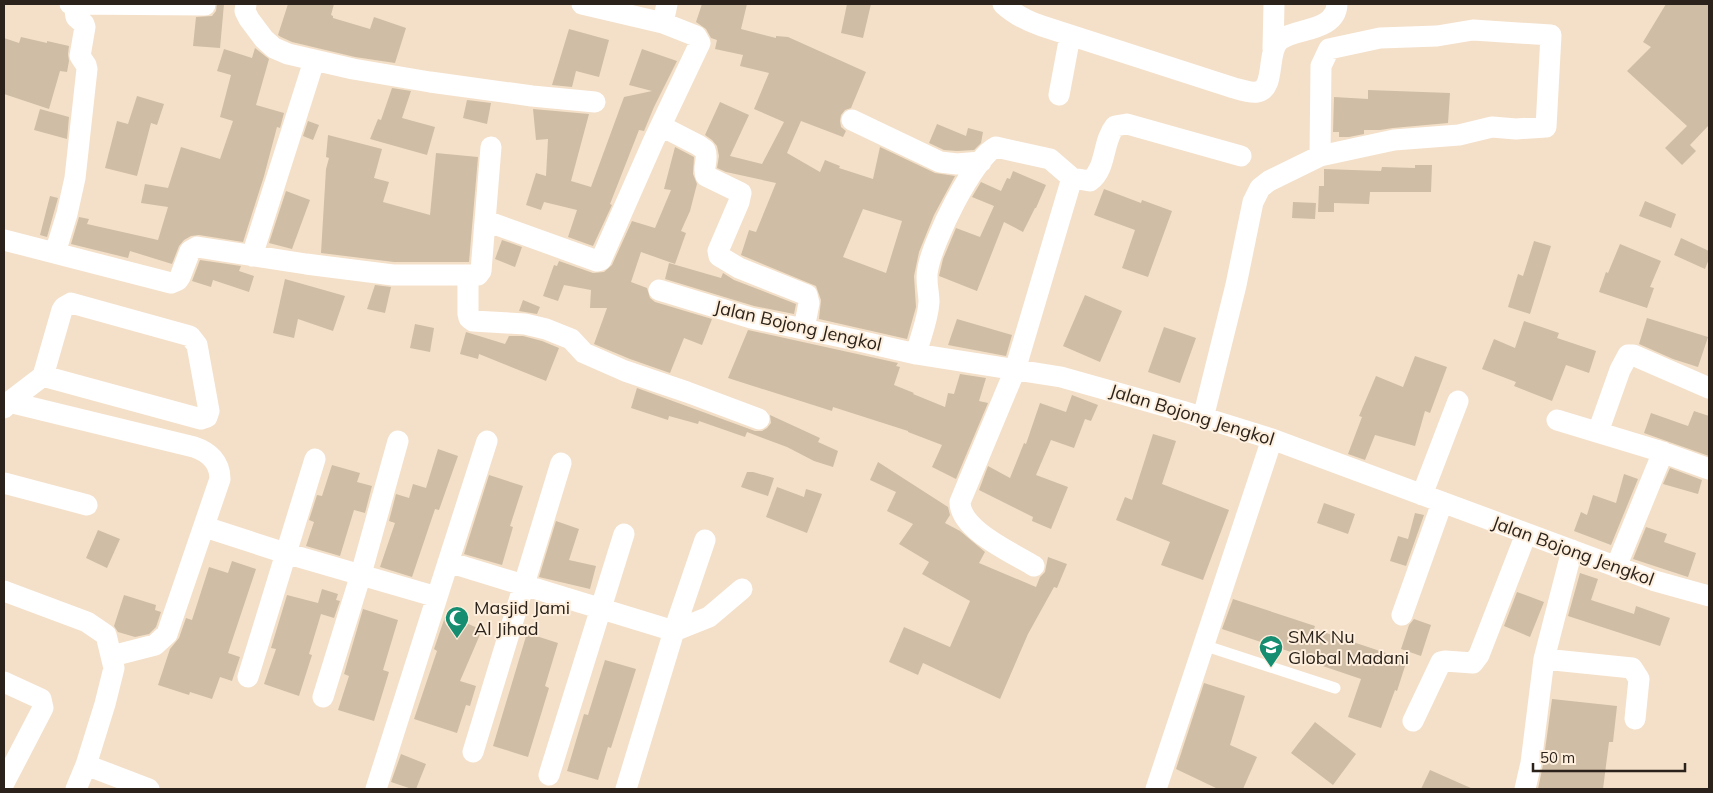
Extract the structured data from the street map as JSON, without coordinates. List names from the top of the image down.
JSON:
{
  "streets": {
    "street": ["Jalan Bojong Jengkol"]
  },
  "places": {
    "mosque": ["Masjid Jami Al Jihad"],
    "school or university": ["SMK Nu Global Madani"]
  },
  "scale_bar": "50 m"
}
